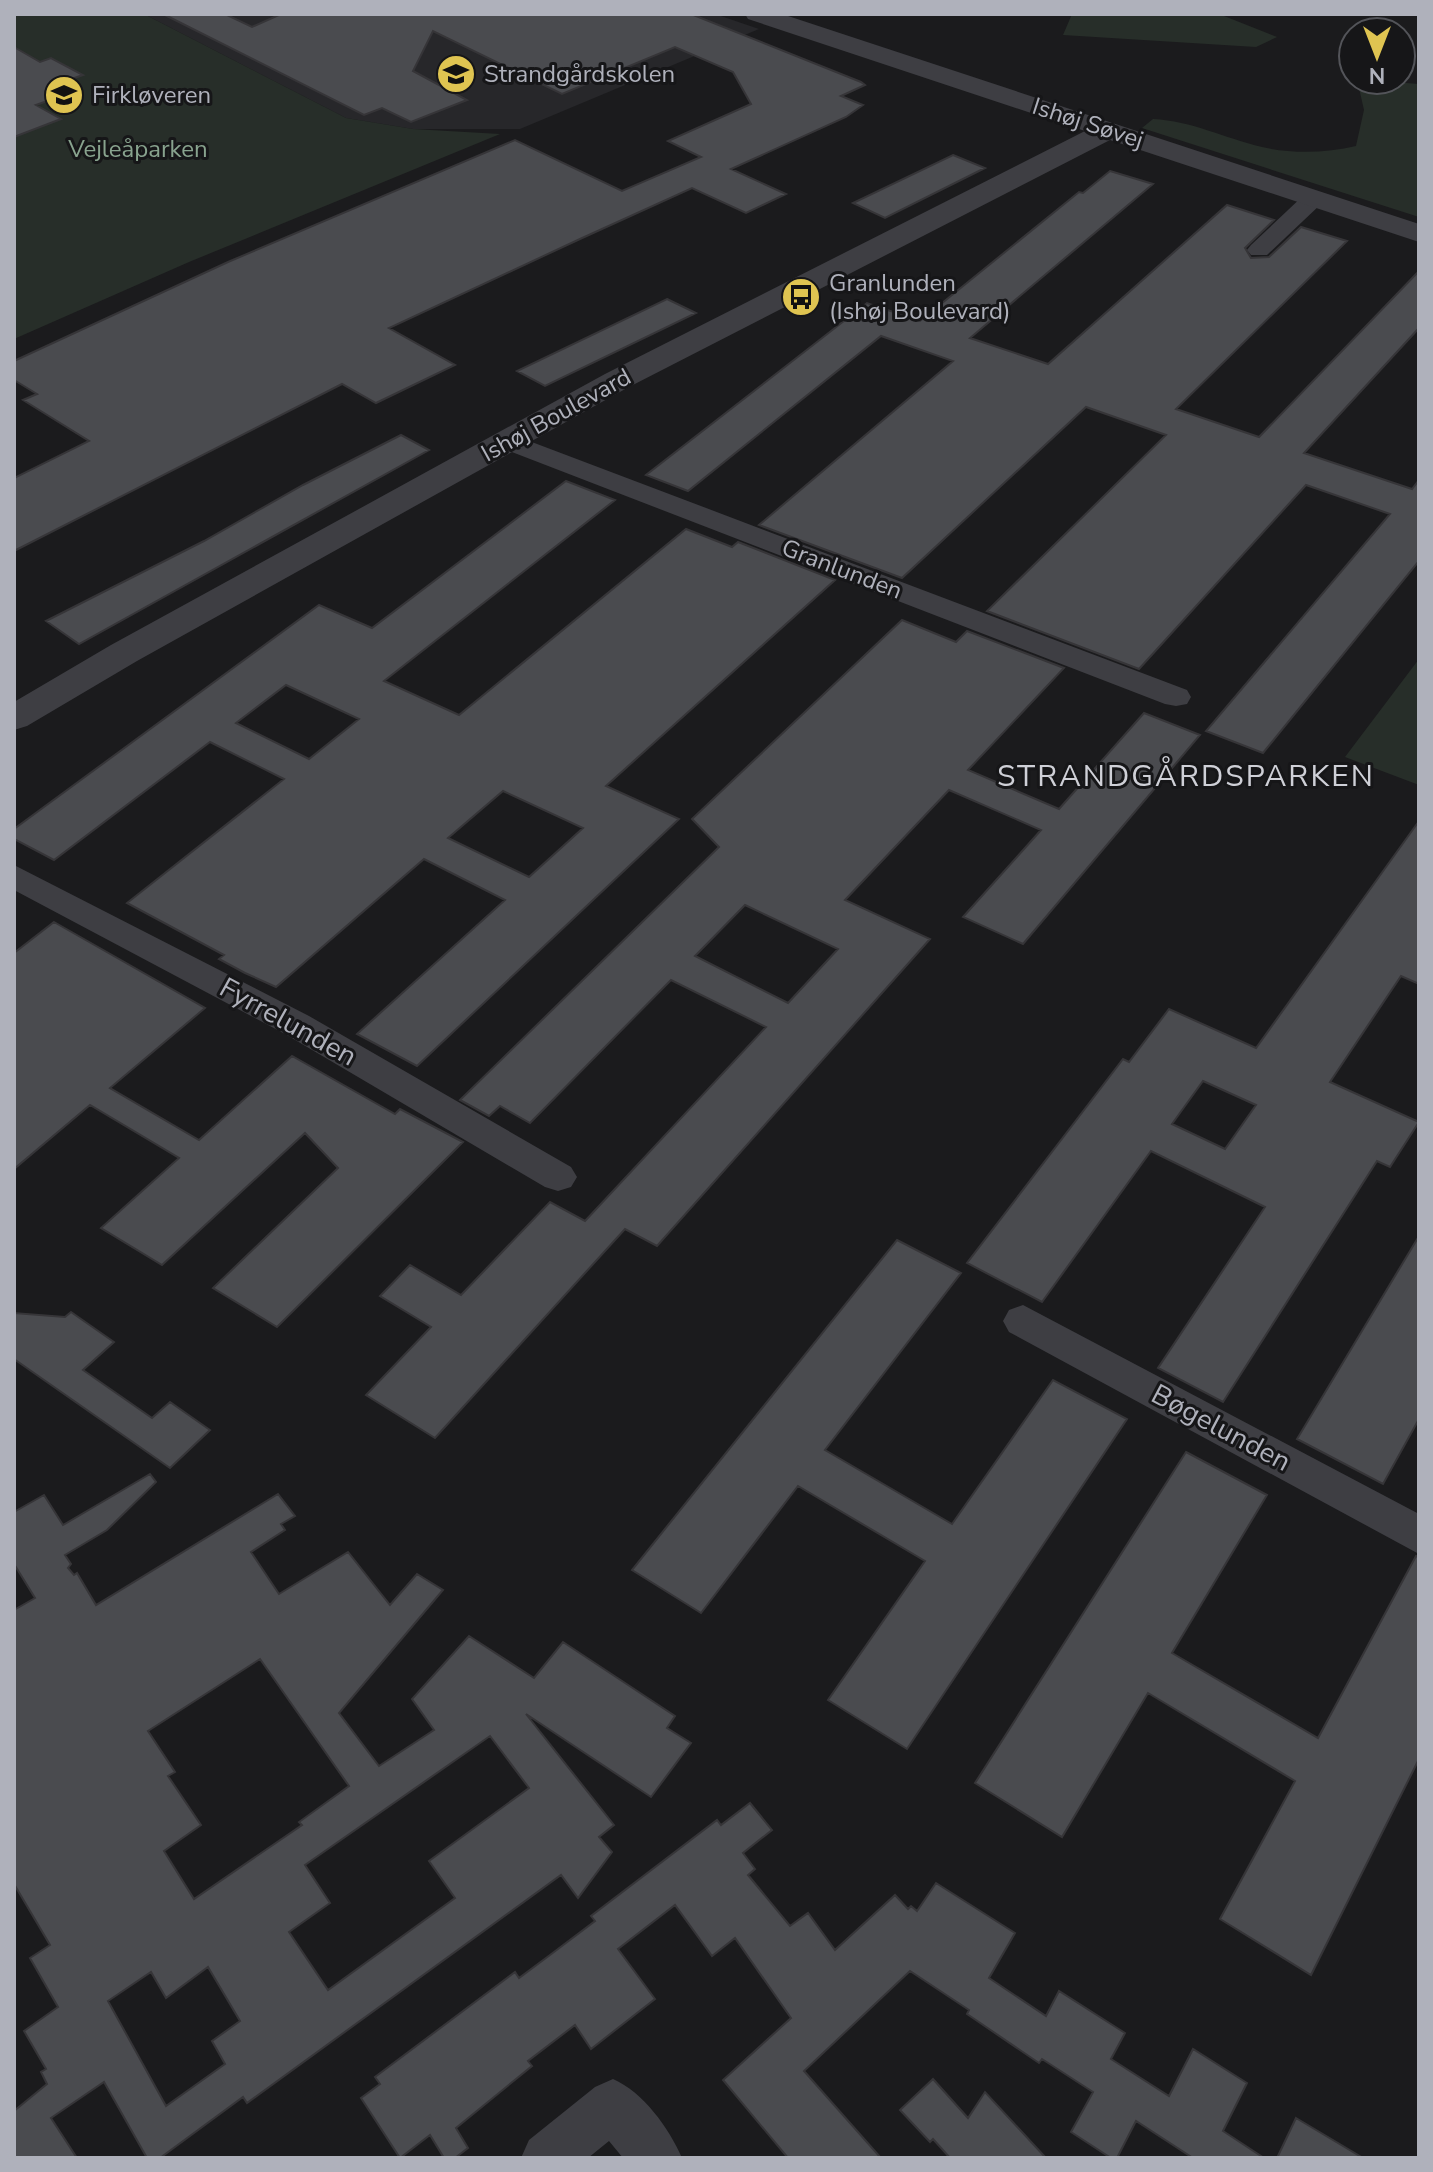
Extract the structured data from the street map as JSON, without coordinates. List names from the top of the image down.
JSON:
{
  "streets": {
    "street": [
      "Ishøj Søvej",
      "Ishøj Boulevard",
      "Granlunden",
      "Fyrrelunden",
      "Bøgelunden"
    ]
  },
  "crossings": [
    ["Ishøj Søvej", "Ishøj Boulevard"],
    ["Ishøj Boulevard", "Granlunden"]
  ],
  "districts": ["STRANDGÅRDSPARKEN"],
  "parks": ["Vejleåparken"],
  "places": {
    "school or university": ["Strandgårdskolen", "Firkløveren"],
    "bus stop": ["Granlunden (Ishøj Boulevard)"]
  },
  "north": "bottom"
}
